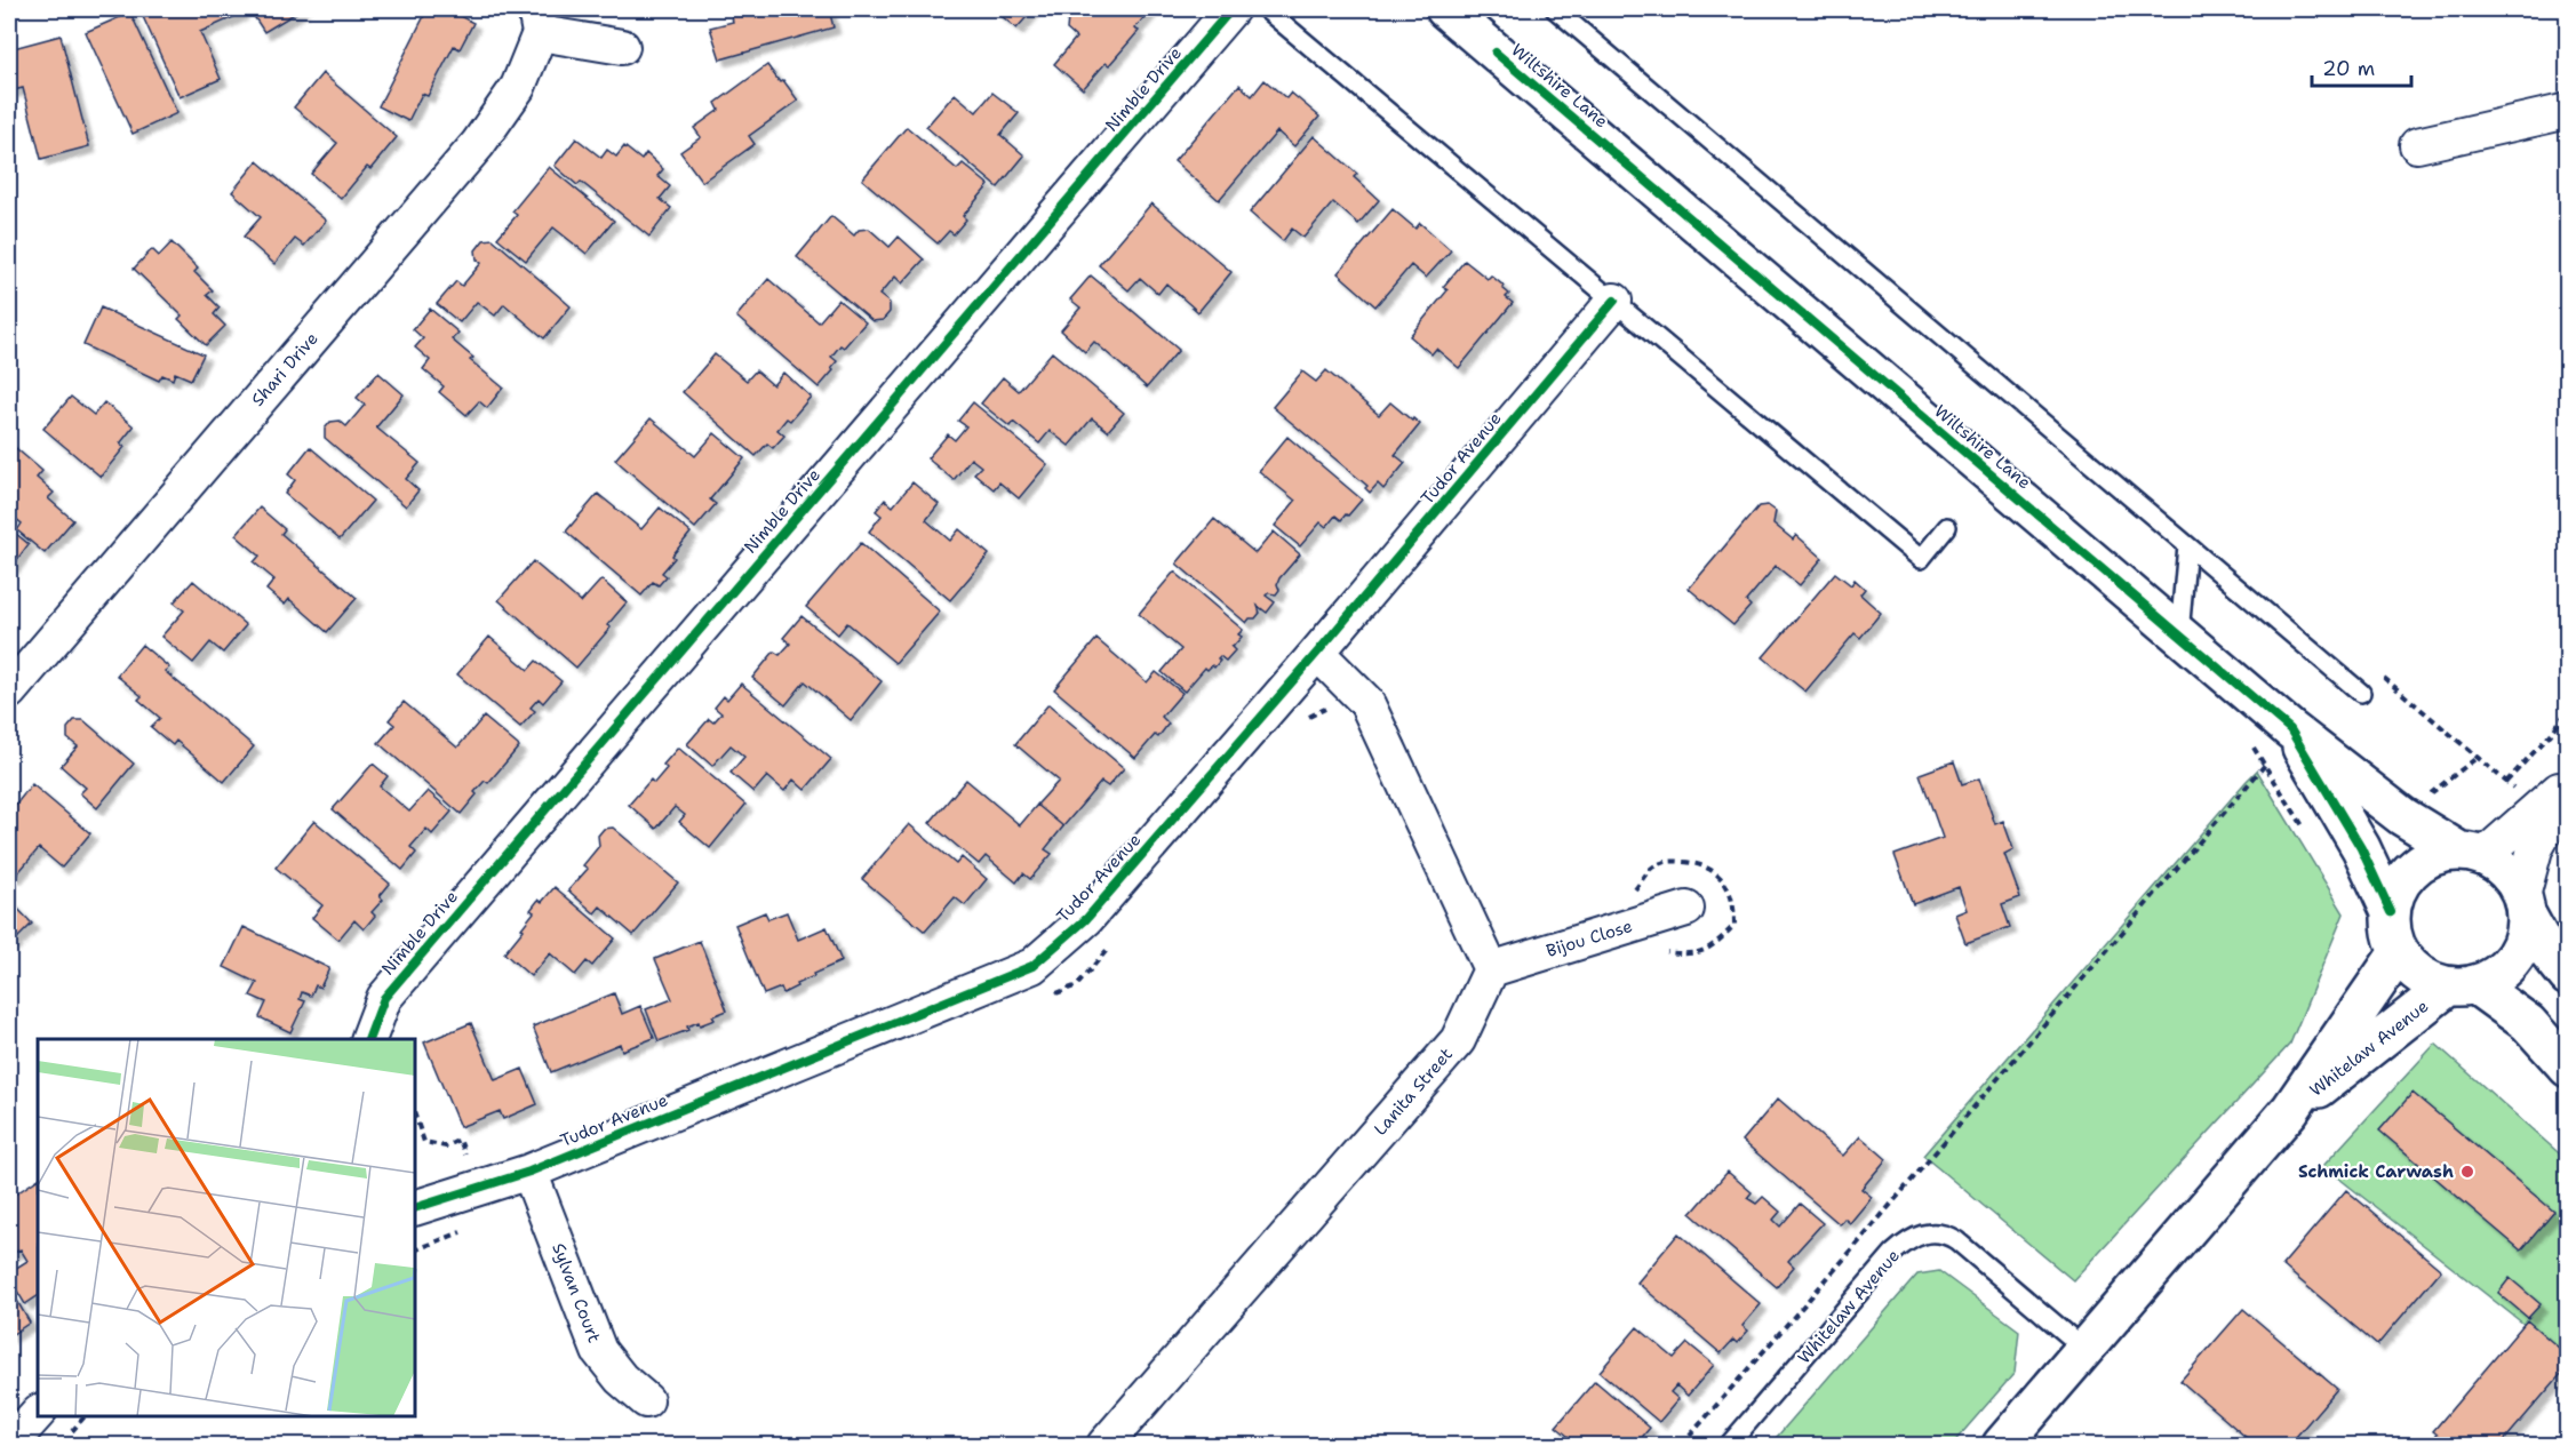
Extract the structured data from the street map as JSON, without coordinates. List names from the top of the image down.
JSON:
{
  "streets": {
    "main road": ["Wiltshire Lane", "Whitelaw Avenue"],
    "street": [
      "Nimble Drive",
      "Shari Drive",
      "Tudor Avenue",
      "Bijou Close",
      "Lanita Street",
      "Sylvan Court"
    ]
  },
  "crossings": [
    ["Wiltshire Lane", "Whitelaw Avenue"],
    ["Tudor Avenue", "Sylvan Court"],
    ["Bijou Close", "Lanita Street"]
  ],
  "places": ["Schmick Carwash"],
  "scale_bar": "20 m"
}
